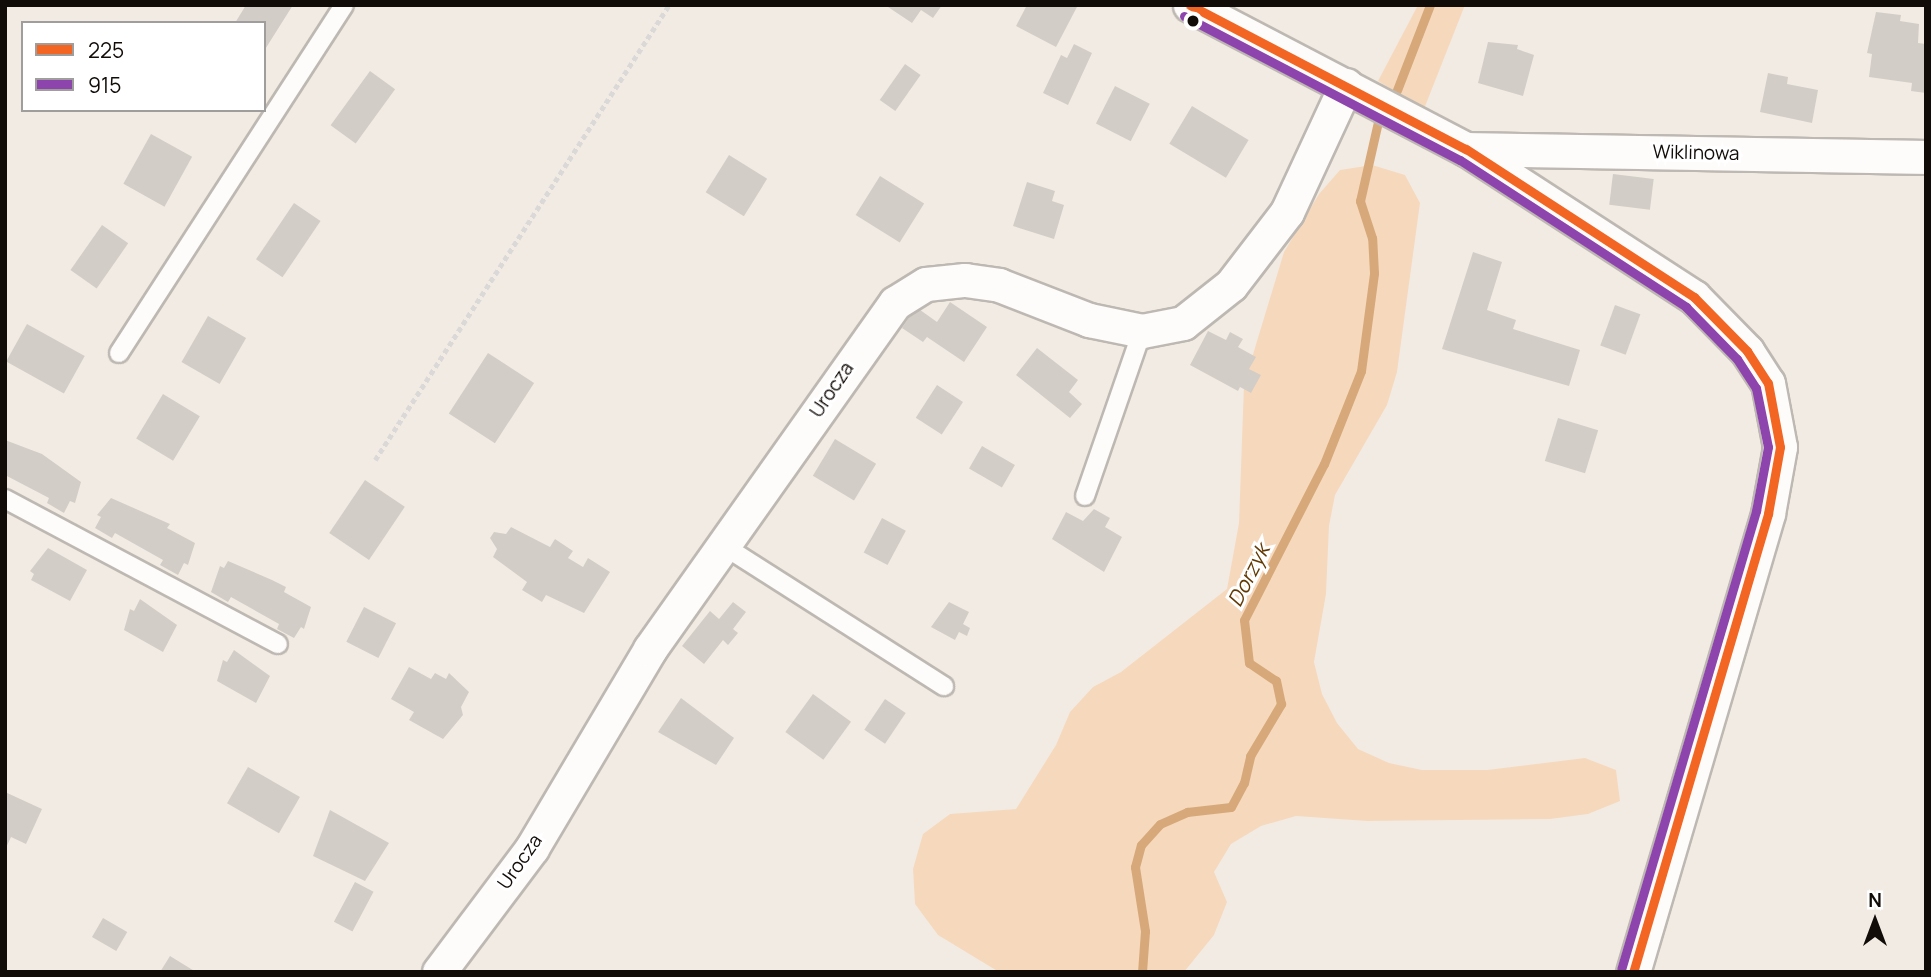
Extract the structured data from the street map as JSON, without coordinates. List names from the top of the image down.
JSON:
{
  "streets": {
    "street": ["Wiklinowa", "Urocza"]
  },
  "water": ["Dorzyk"],
  "lines": ["transit line 225", "transit line 915"],
  "legend": ["225", "915"],
  "north": "top"
}
